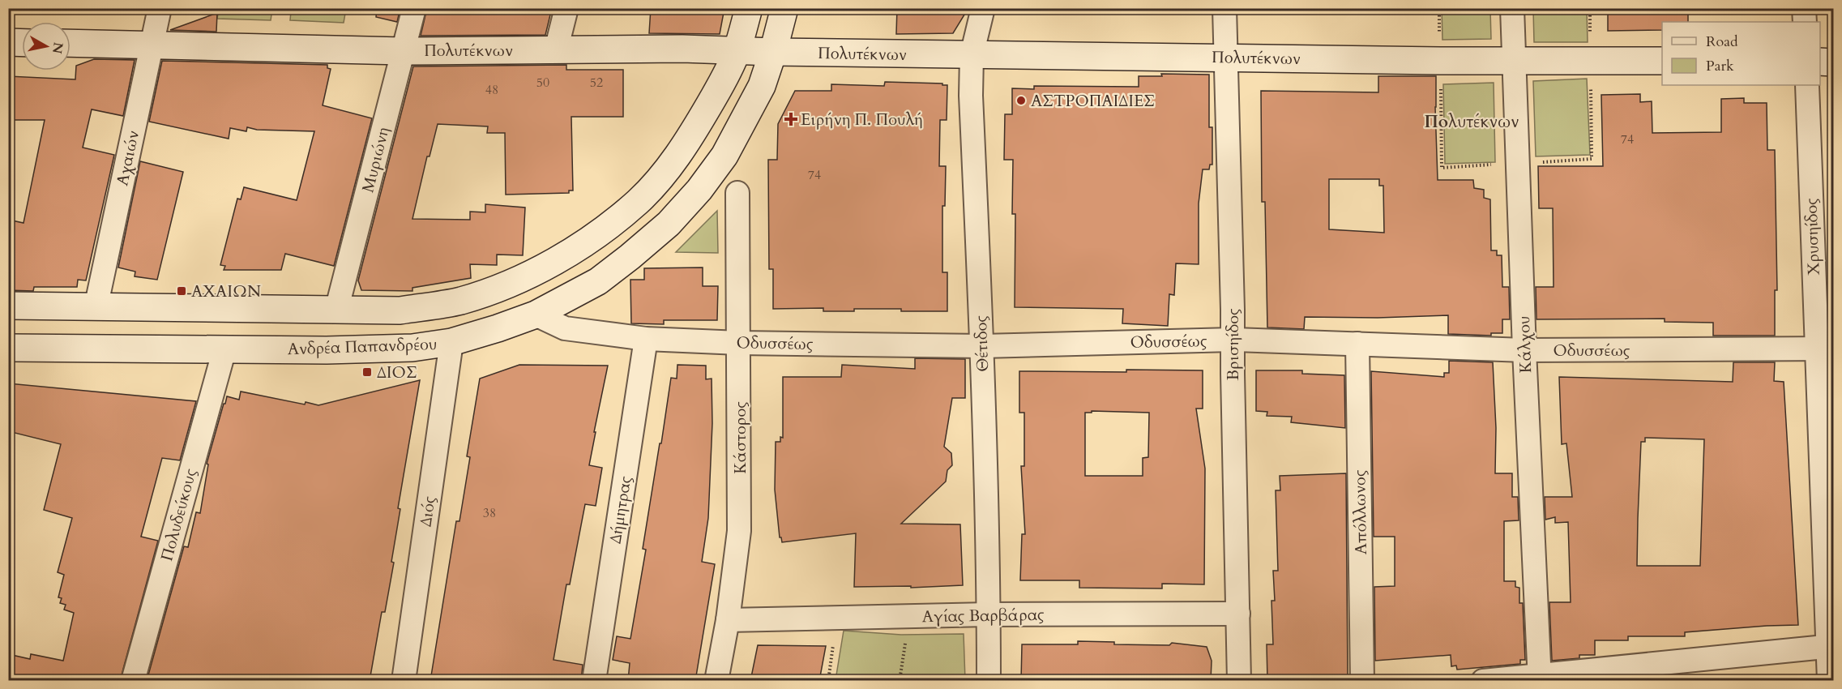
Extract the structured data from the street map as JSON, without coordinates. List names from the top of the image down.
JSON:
{
  "streets": {
    "main road": ["Πολυτέκνων", "Ανδρέα Παπανδρέου"],
    "street": [
      "Αχαιών",
      "Μυριώνη",
      "Χρυσηίδος",
      "Οδυσσέως",
      "Θέτιδος",
      "Βρισηίδος",
      "Κάλχου",
      "Κάστορος",
      "Δήμητρας",
      "Διός",
      "Απόλλωνος",
      "Πολυδεύκους",
      "Αγίας Βαρβάρας"
    ]
  },
  "crossings": [
    ["Πολυτέκνων", "Αχαιών"],
    ["Πολυτέκνων", "Μυριώνη"],
    ["Πολυτέκνων", "Θέτιδος"],
    ["Πολυτέκνων", "Βρισηίδος"],
    ["Πολυτέκνων", "Κάλχου"],
    ["Πολυτέκνων", "Ανδρέα Παπανδρέου"],
    ["Χρυσηίδος", "Οδυσσέως"],
    ["Οδυσσέως", "Θέτιδος"],
    ["Οδυσσέως", "Βρισηίδος"],
    ["Οδυσσέως", "Κάλχου"],
    ["Οδυσσέως", "Ανδρέα Παπανδρέου"],
    ["Οδυσσέως", "Κάστορος"],
    ["Οδυσσέως", "Δήμητρας"],
    ["Οδυσσέως", "Απόλλωνος"],
    ["Θέτιδος", "Αγίας Βαρβάρας"],
    ["Βρισηίδος", "Αγίας Βαρβάρας"],
    ["Ανδρέα Παπανδρέου", "Διός"],
    ["Ανδρέα Παπανδρέου", "Πολυδεύκους"],
    ["Κάστορος", "Αγίας Βαρβάρας"]
  ],
  "districts": ["Πολυτέκνων"],
  "places": {
    "other": ["ΑΣΤΡΟΠΑΙΔΙΕΣ"],
    "health": ["Ειρήνη Π. Πουλή"],
    "transit": ["ΑΧΑΙΩΝ", "ΔΙΟΣ"]
  },
  "house_numbers": [
    "50",
    "52",
    "48",
    "74",
    "74",
    "38"
  ],
  "legend": ["Road", "Park"],
  "north": "right"
}
